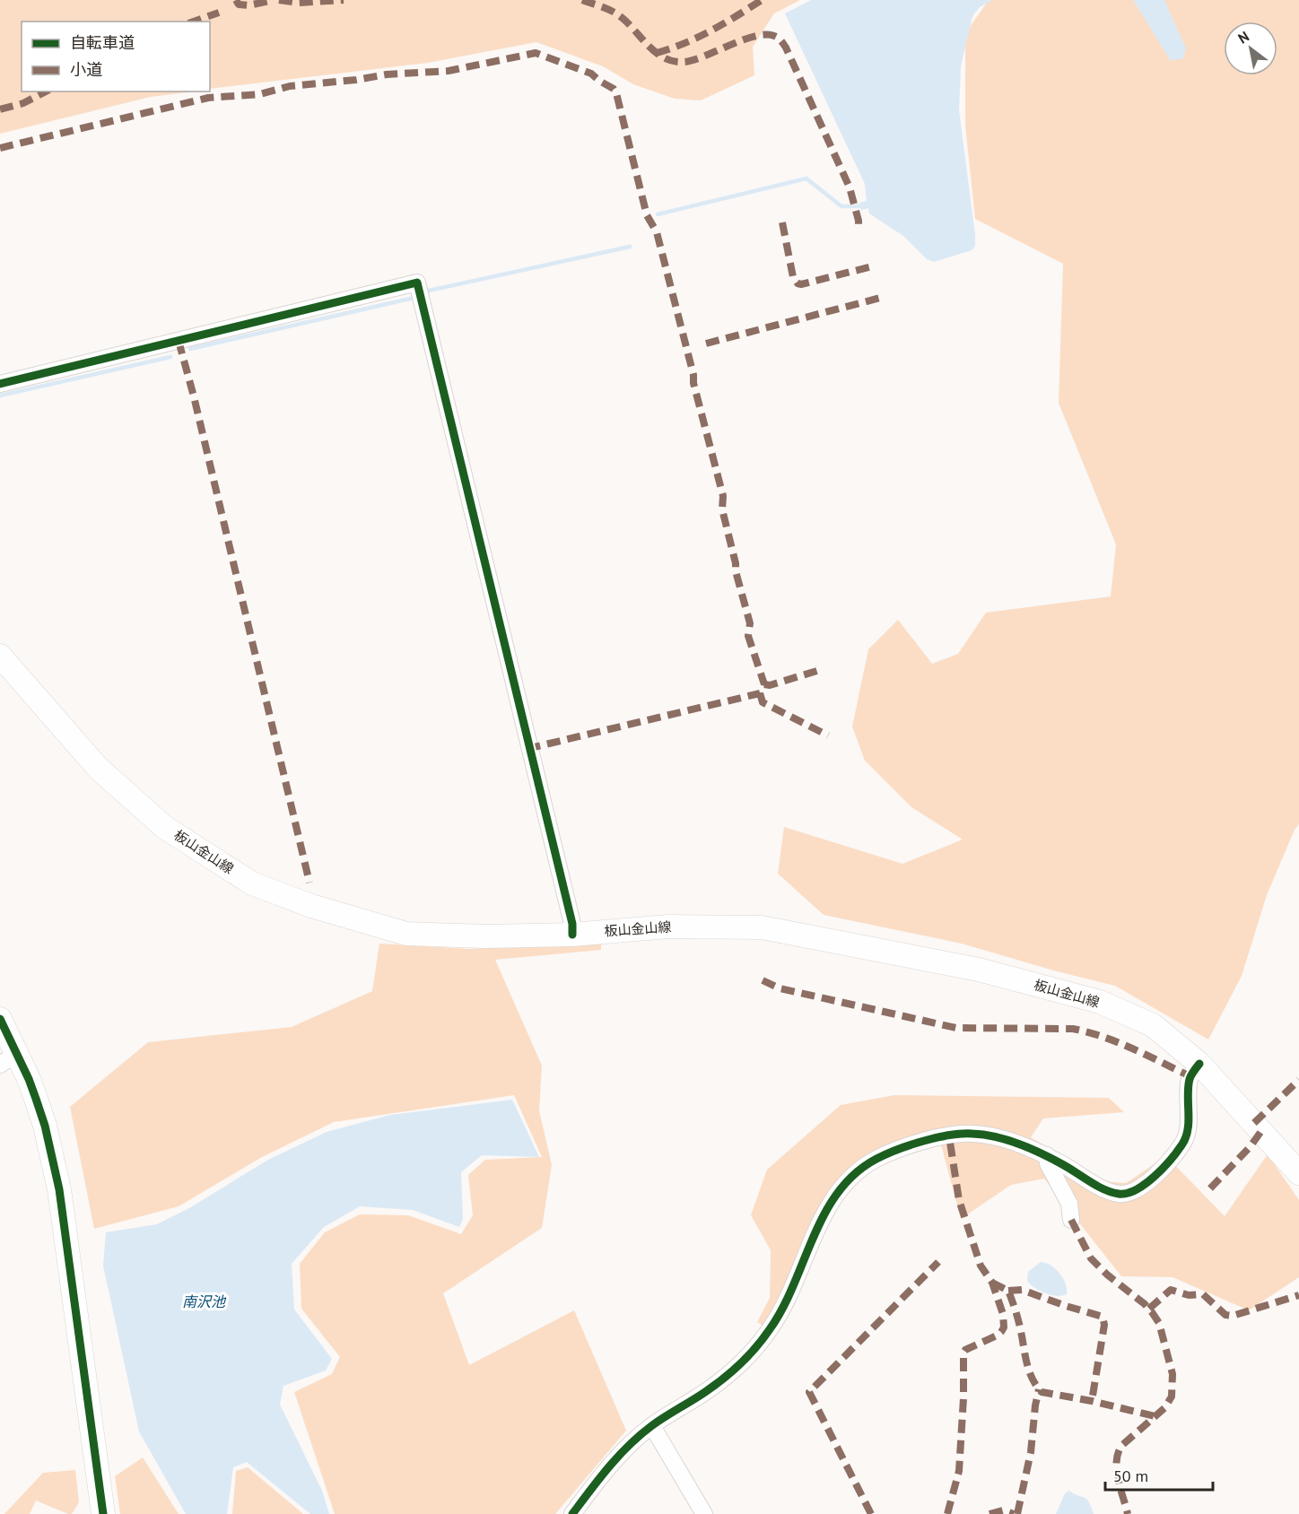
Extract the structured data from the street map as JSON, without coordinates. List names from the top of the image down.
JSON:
{
  "streets": {
    "main road": ["板山金山線"]
  },
  "water": ["南沢池"],
  "legend": ["自転車道", "小道"],
  "scale_bar": "50 m",
  "north": "top left"
}
